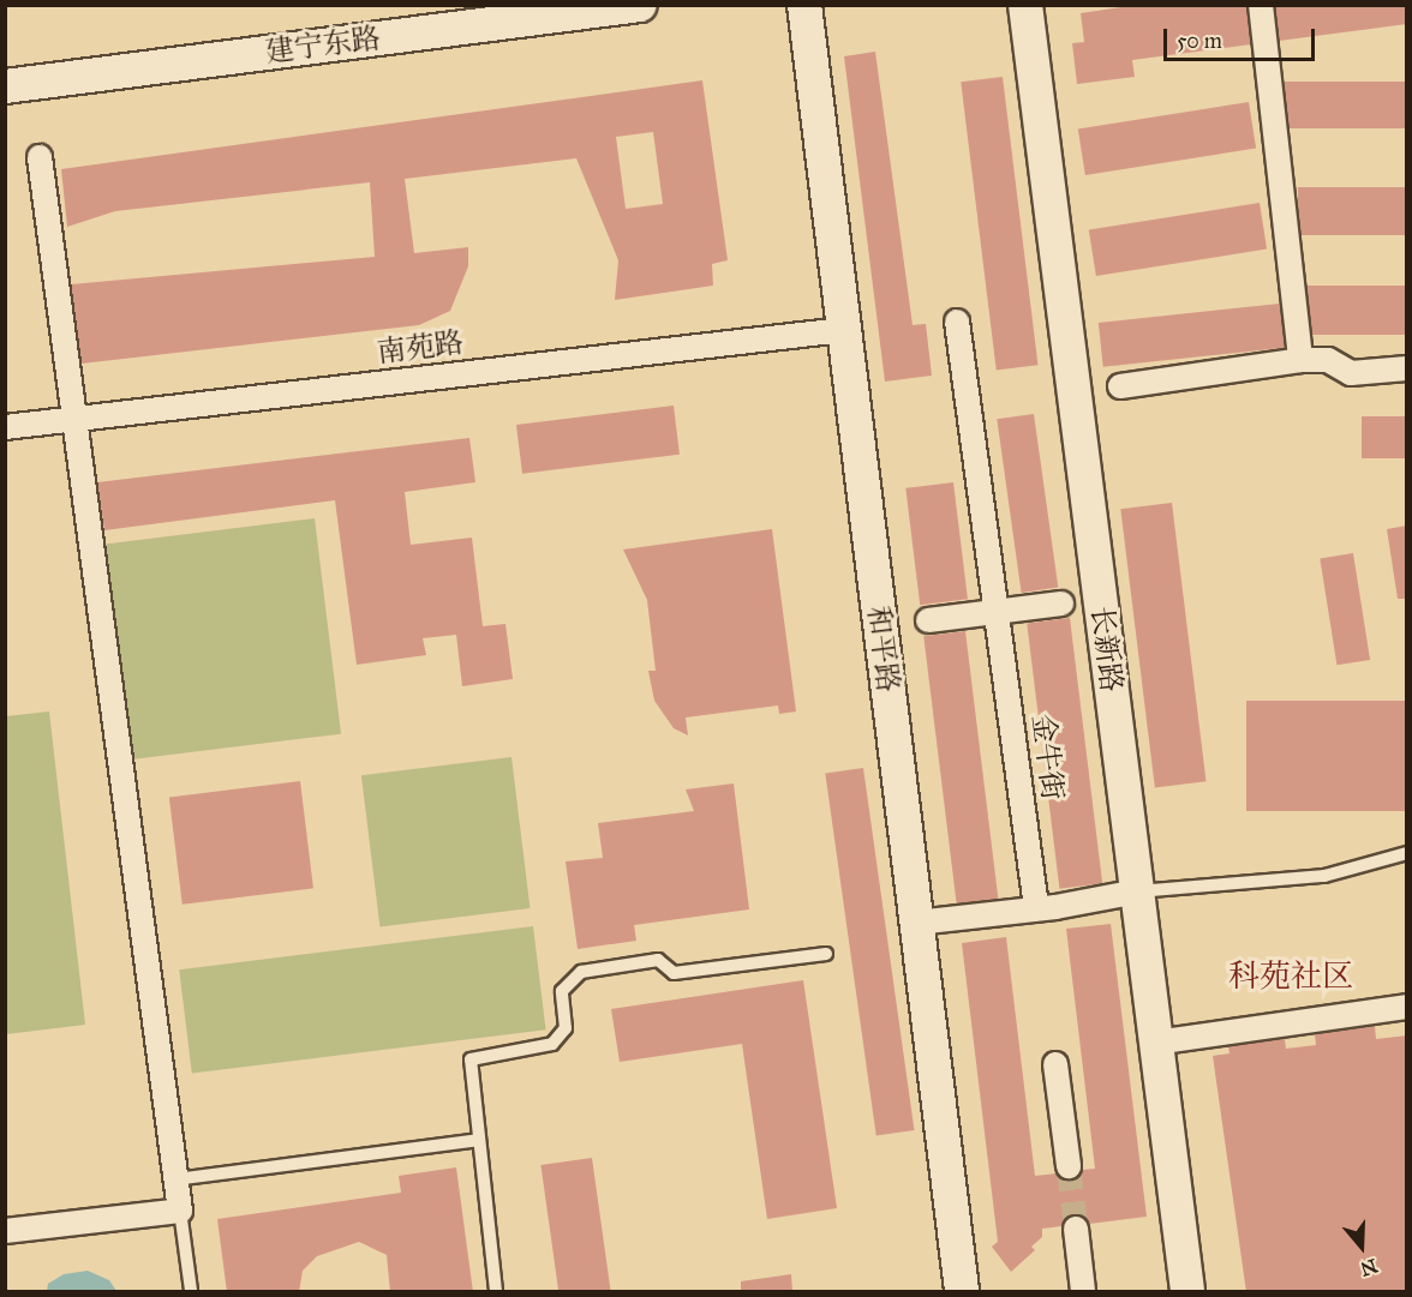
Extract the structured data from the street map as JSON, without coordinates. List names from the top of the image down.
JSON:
{
  "streets": {
    "street": [
      "建宁东路",
      "南苑路",
      "和平路",
      "长新路",
      "金牛街"
    ]
  },
  "crossings": [
    ["南苑路", "和平路"]
  ],
  "districts": ["科苑社区"],
  "scale_bar": "50 m",
  "north": "bottom"
}
